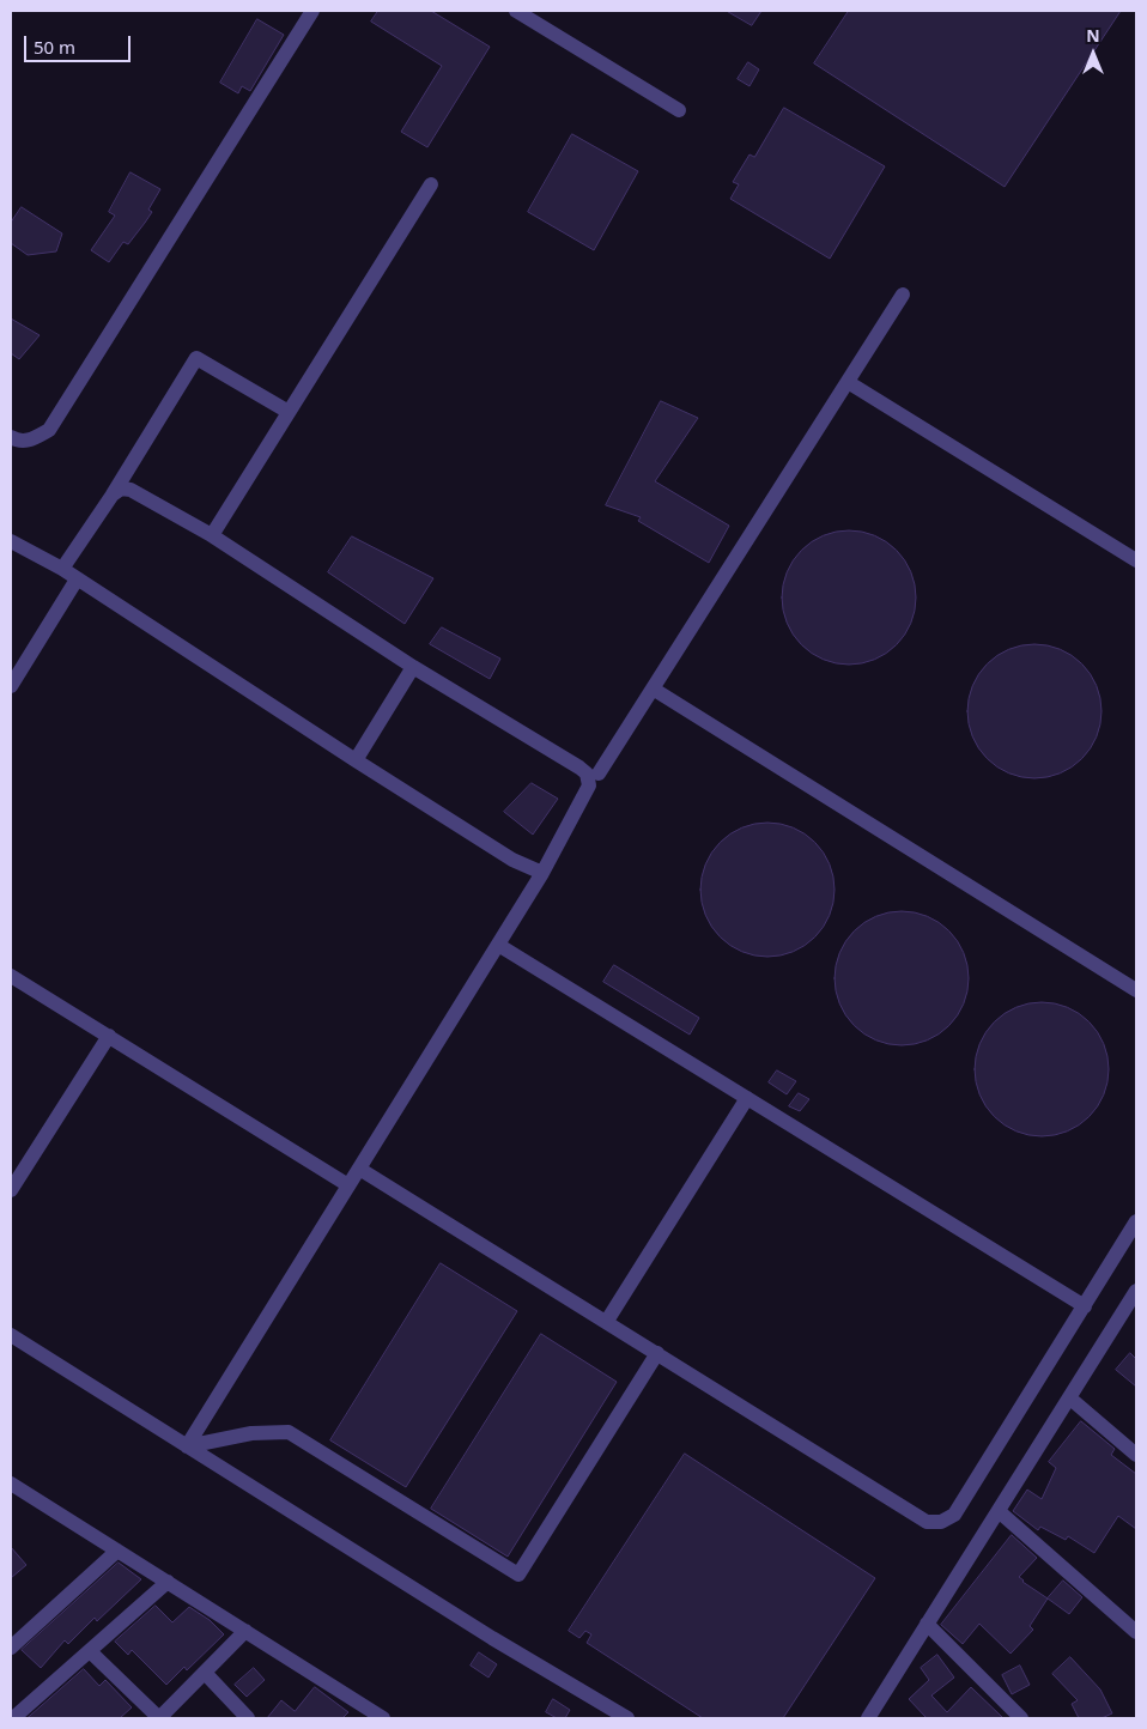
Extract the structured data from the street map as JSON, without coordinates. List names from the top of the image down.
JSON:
{
  "scale_bar": "50 m",
  "north": "top"
}
